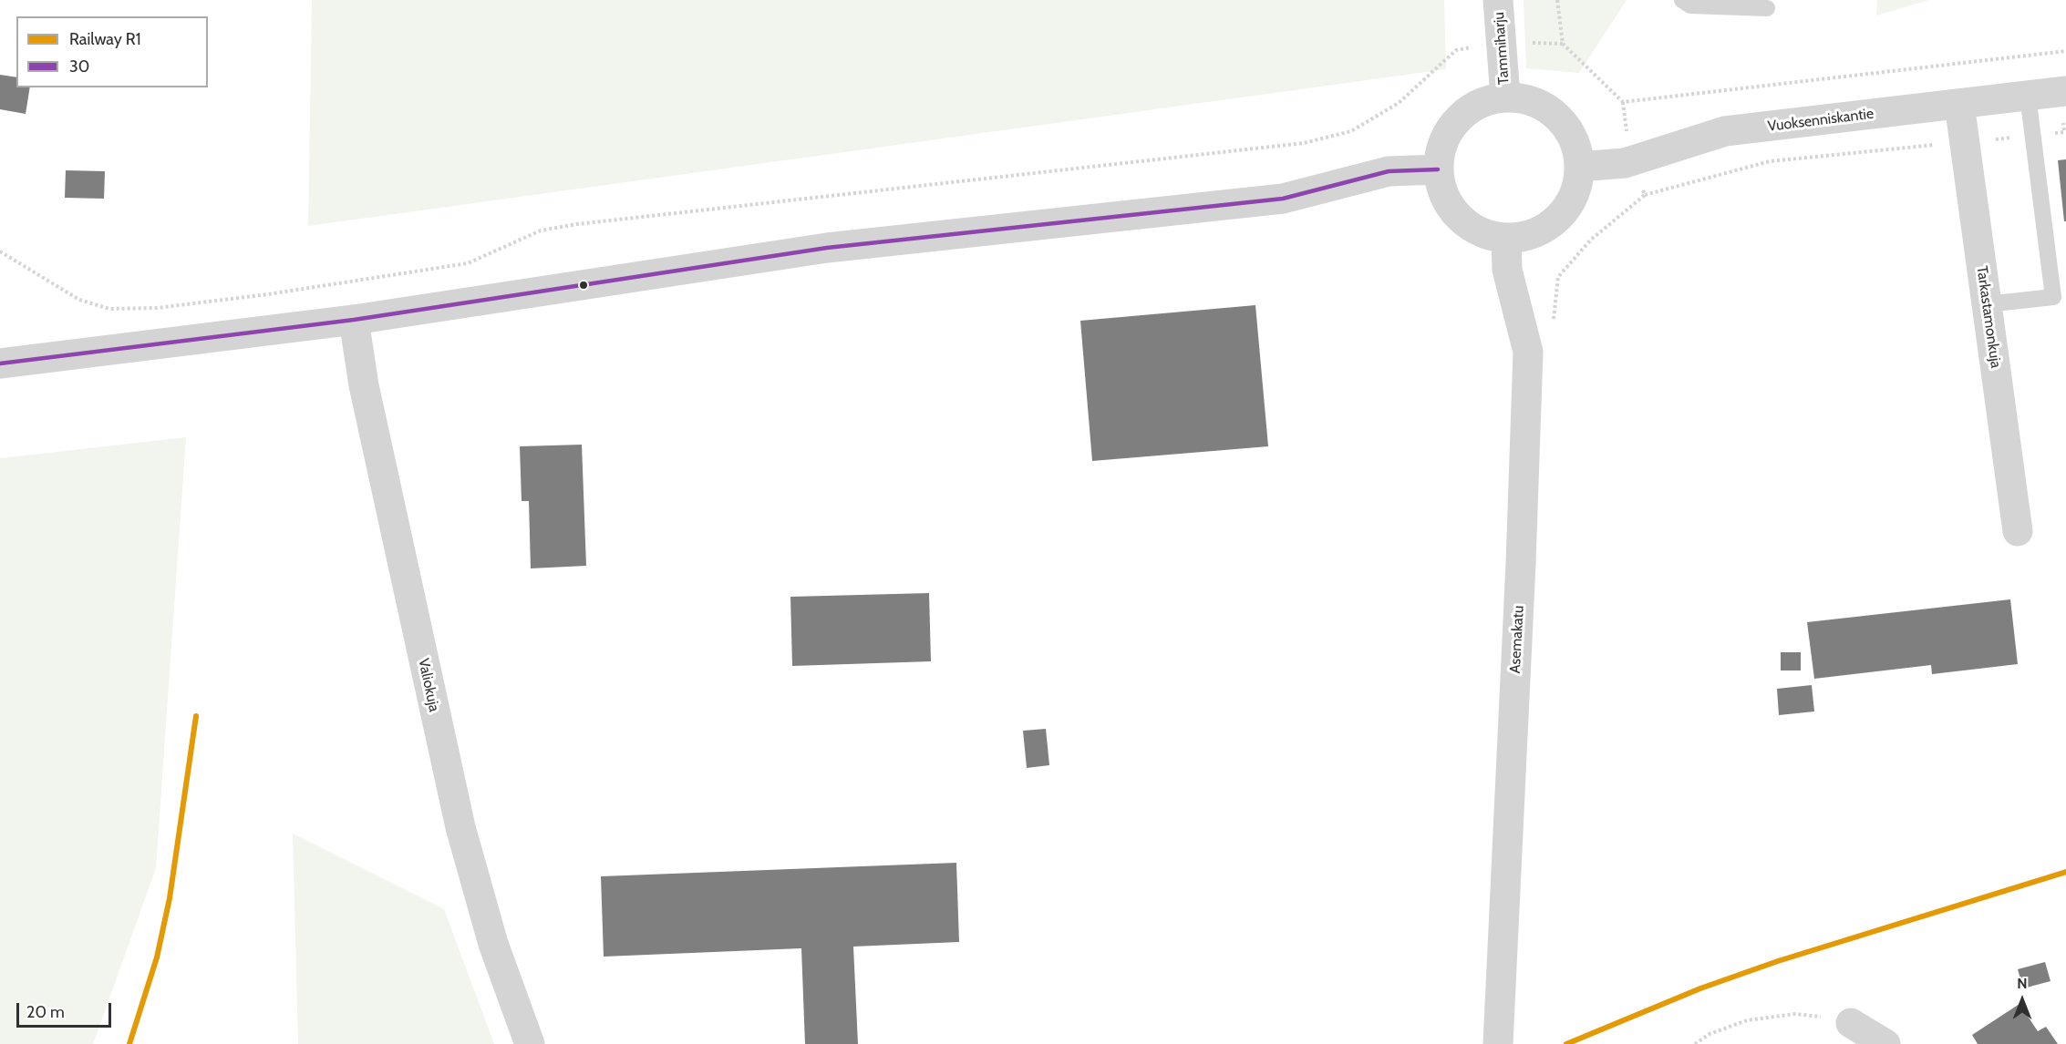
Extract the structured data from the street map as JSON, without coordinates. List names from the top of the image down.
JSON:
{
  "streets": {
    "street": [
      "Tammiharju",
      "Vuoksenniskantie",
      "Tarkastamonkuja",
      "Asemakatu",
      "Valiokuja"
    ]
  },
  "crossings": [
    ["Tammiharju", "Vuoksenniskantie"],
    ["Tammiharju", "Asemakatu"],
    ["Vuoksenniskantie", "Tarkastamonkuja"],
    ["Vuoksenniskantie", "Asemakatu"]
  ],
  "lines": ["transit line 30", "rail line R1"],
  "legend": ["Railway R1", "30"],
  "scale_bar": "20 m",
  "north": "top"
}
